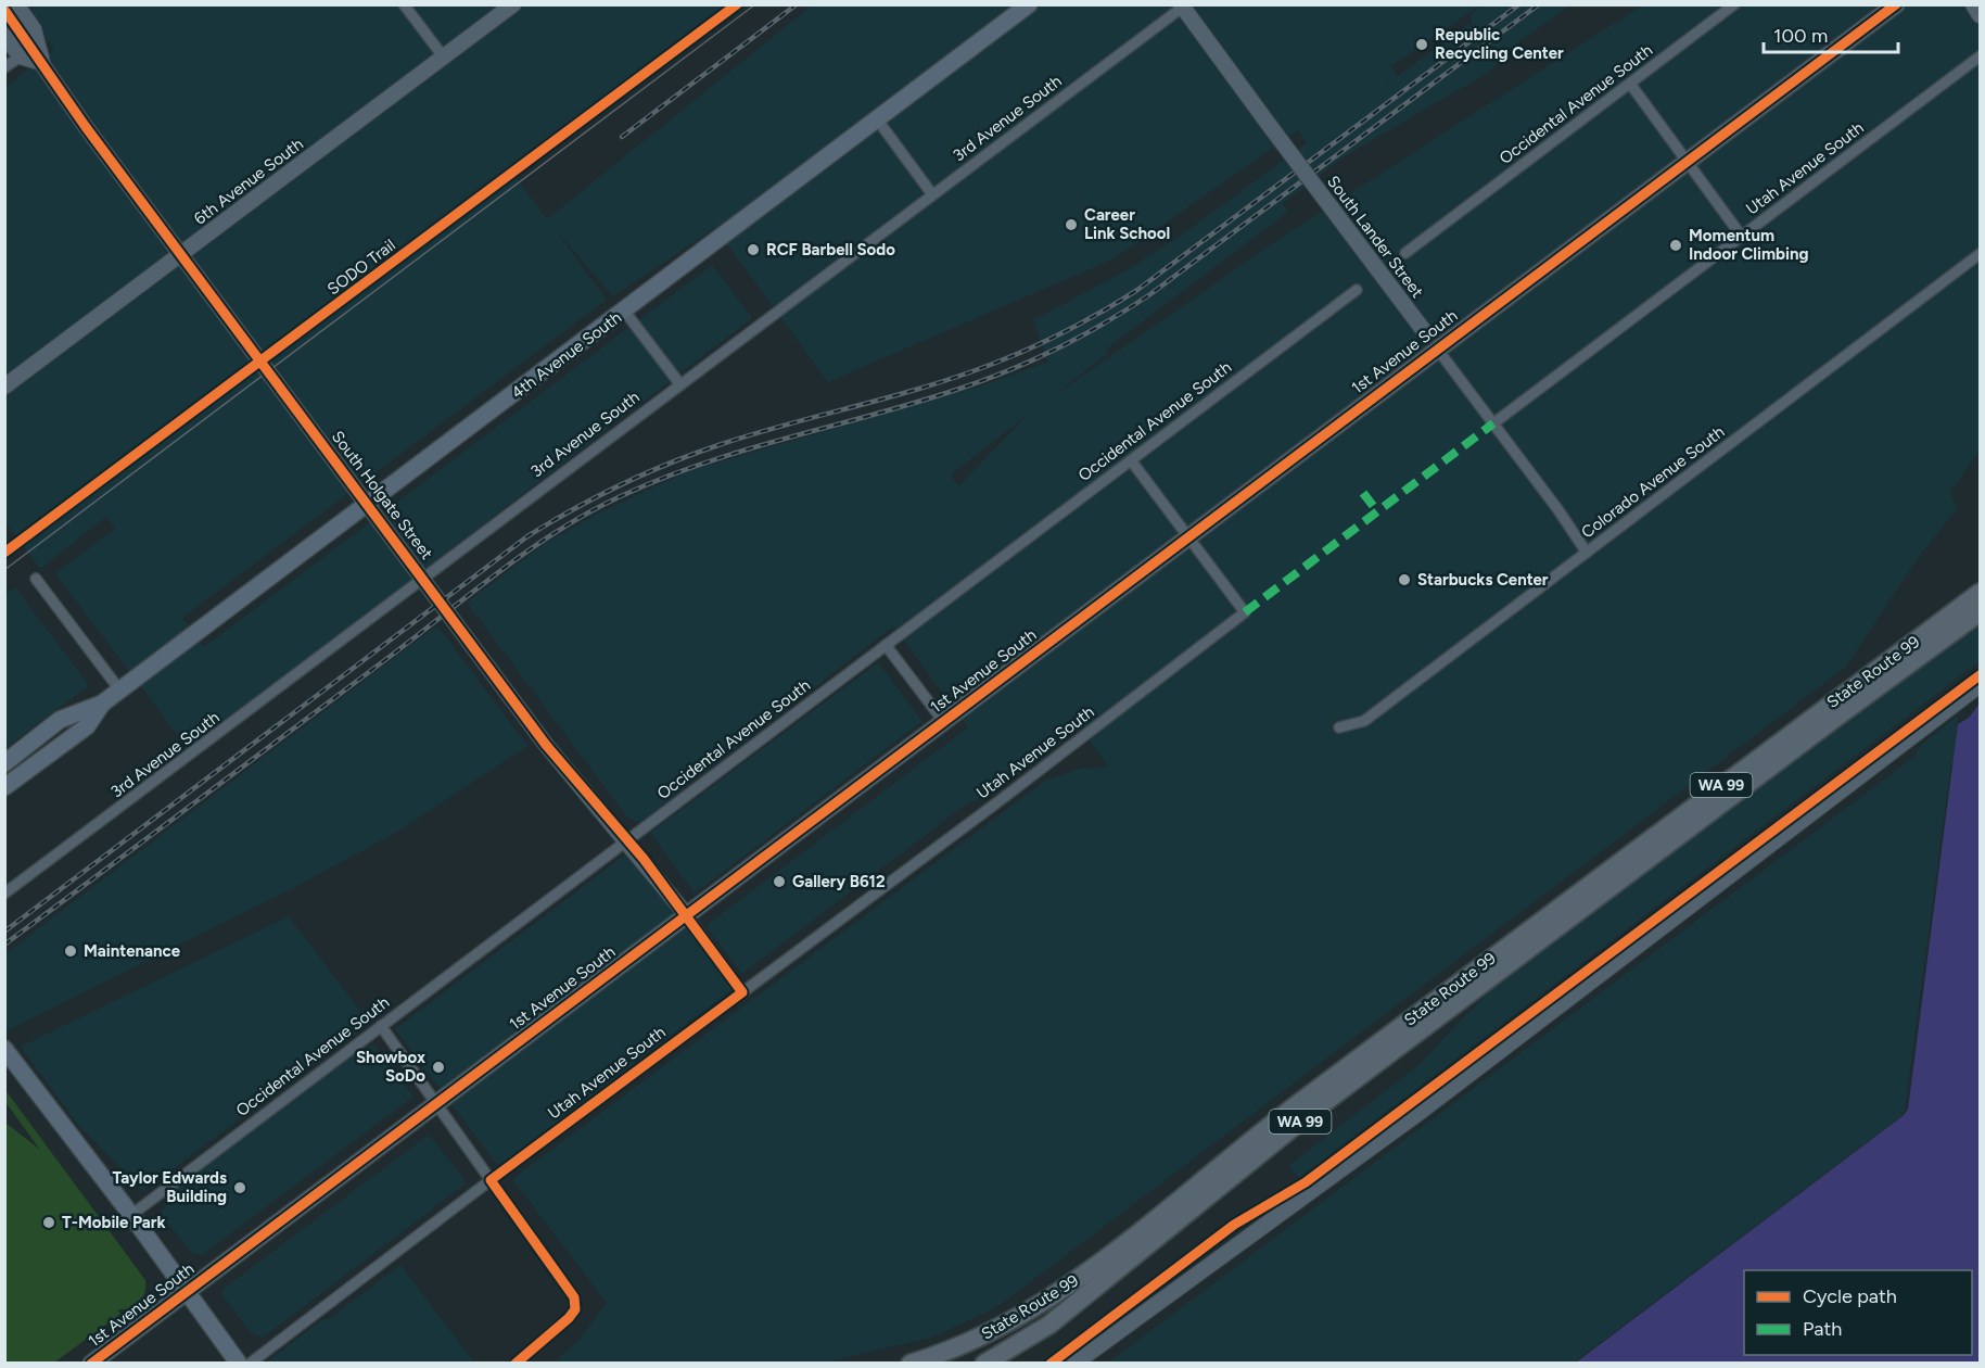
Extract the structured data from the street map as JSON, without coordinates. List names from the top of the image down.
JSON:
{
  "streets": {
    "highway": ["State Route 99", "WA 99"],
    "main road": [
      "6th Avenue South",
      "South Lander Street",
      "1st Avenue South",
      "4th Avenue South",
      "South Holgate Street"
    ],
    "street": [
      "Occidental Avenue South",
      "3rd Avenue South",
      "Utah Avenue South",
      "Colorado Avenue South"
    ],
    "cycle path": ["SODO Trail"]
  },
  "crossings": [
    ["Occidental Avenue South", "South Holgate Street"],
    ["3rd Avenue South", "South Lander Street"],
    ["3rd Avenue South", "South Holgate Street"],
    ["Utah Avenue South", "South Lander Street"],
    ["Utah Avenue South", "1st Avenue South"],
    ["Utah Avenue South", "South Holgate Street"],
    ["6th Avenue South", "South Holgate Street"],
    ["South Lander Street", "1st Avenue South"],
    ["South Lander Street", "Colorado Avenue South"],
    ["1st Avenue South", "South Holgate Street"],
    ["4th Avenue South", "South Holgate Street"]
  ],
  "places": [
    "Republic Recycling Center",
    "Career Link School",
    "Momentum Indoor Climbing",
    "RCF Barbell Sodo",
    "Starbucks Center",
    "Gallery B612",
    "Maintenance",
    "Showbox SoDo",
    "Taylor Edwards Building",
    "T-Mobile Park"
  ],
  "legend": ["Cycle path", "Path"],
  "scale_bar": "100 m"
}
